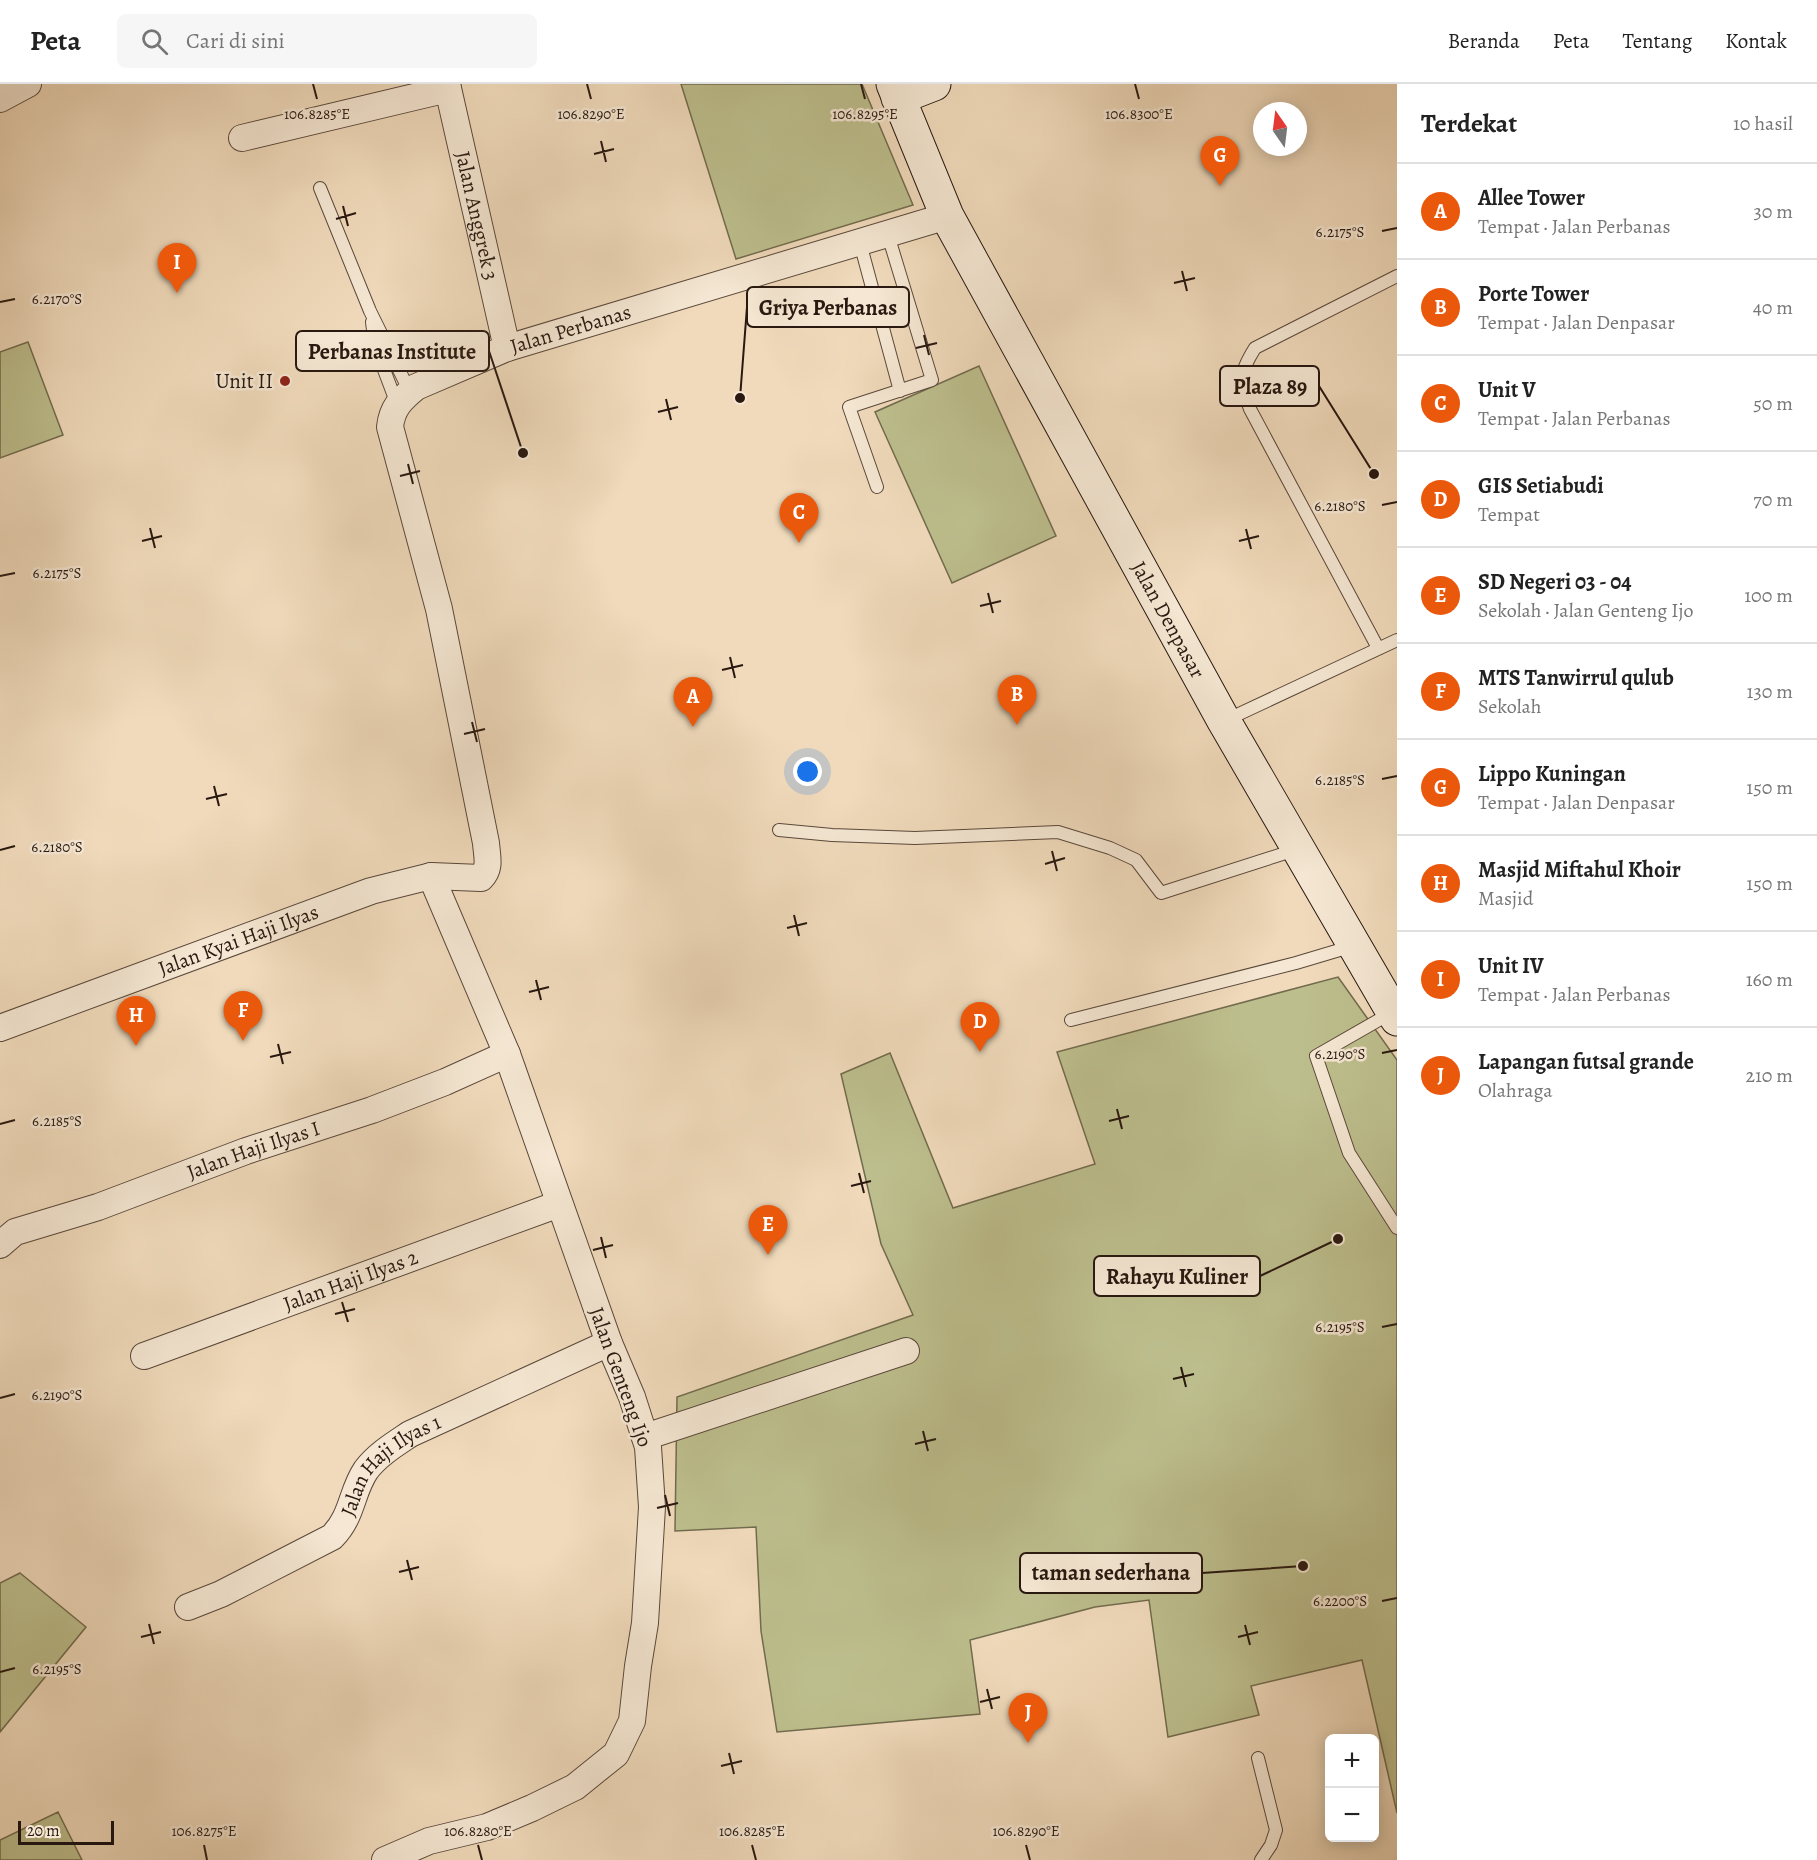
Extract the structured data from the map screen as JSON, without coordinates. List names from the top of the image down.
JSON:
{
  "streets": {
    "street": [
      "Jalan Anggrek 3",
      "Jalan Perbanas",
      "Jalan Denpasar",
      "Jalan Kyai Haji Ilyas",
      "Jalan Haji Ilyas I",
      "Jalan Haji Ilyas 2",
      "Jalan Genteng Ijo",
      "Jalan Haji Ilyas 1"
    ]
  },
  "crossings": [
    ["Jalan Anggrek 3", "Jalan Perbanas"],
    ["Jalan Perbanas", "Jalan Denpasar"],
    ["Jalan Perbanas", "Jalan Kyai Haji Ilyas"],
    ["Jalan Kyai Haji Ilyas", "Jalan Genteng Ijo"],
    ["Jalan Haji Ilyas I", "Jalan Genteng Ijo"],
    ["Jalan Haji Ilyas 2", "Jalan Genteng Ijo"],
    ["Jalan Genteng Ijo", "Jalan Haji Ilyas 1"]
  ],
  "places": [
    "Unit II",
    "Griya Perbanas",
    "Perbanas Institute",
    "Plaza 89",
    "Rahayu Kuliner",
    "taman sederhana"
  ],
  "scale_bar": "20 m",
  "north": "top",
  "page": {
    "header": "Peta",
    "search": "Cari di sini",
    "nav": [
      "Beranda",
      "Peta",
      "Tentang",
      "Kontak"
    ],
    "heading": ["Terdekat", "10 hasil"],
    "pins": [
      "G",
      "I",
      "C",
      "B",
      "A",
      "F",
      "H",
      "D",
      "E",
      "J"
    ],
    "list": [
      {
        "mark": "A",
        "name": "Allee Tower",
        "note": "Tempat · Jalan Perbanas",
        "value": "30 m"
      },
      {
        "mark": "B",
        "name": "Porte Tower",
        "note": "Tempat · Jalan Denpasar",
        "value": "40 m"
      },
      {
        "mark": "C",
        "name": "Unit V",
        "note": "Tempat · Jalan Perbanas",
        "value": "50 m"
      },
      {
        "mark": "D",
        "name": "GIS Setiabudi",
        "note": "Tempat",
        "value": "70 m"
      },
      {
        "mark": "E",
        "name": "SD Negeri 03 - 04",
        "note": "Sekolah · Jalan Genteng Ijo",
        "value": "100 m"
      },
      {
        "mark": "F",
        "name": "MTS Tanwirrul qulub",
        "note": "Sekolah",
        "value": "130 m"
      },
      {
        "mark": "G",
        "name": "Lippo Kuningan",
        "note": "Tempat · Jalan Denpasar",
        "value": "150 m"
      },
      {
        "mark": "H",
        "name": "Masjid Miftahul Khoir",
        "note": "Masjid",
        "value": "150 m"
      },
      {
        "mark": "I",
        "name": "Unit IV",
        "note": "Tempat · Jalan Perbanas",
        "value": "160 m"
      },
      {
        "mark": "J",
        "name": "Lapangan futsal grande",
        "note": "Olahraga",
        "value": "210 m"
      }
    ],
    "map_buttons": ["+", "−"],
    "scale": "20 m"
  },
  "coordinates": [
    "106.8285°E",
    "106.8290°E",
    "106.8295°E",
    "106.8300°E",
    "6.2175°S",
    "6.2170°S",
    "6.2180°S",
    "6.2185°S",
    "6.2190°S",
    "6.2195°S",
    "6.2200°S",
    "106.8275°E",
    "106.8280°E"
  ]
}
